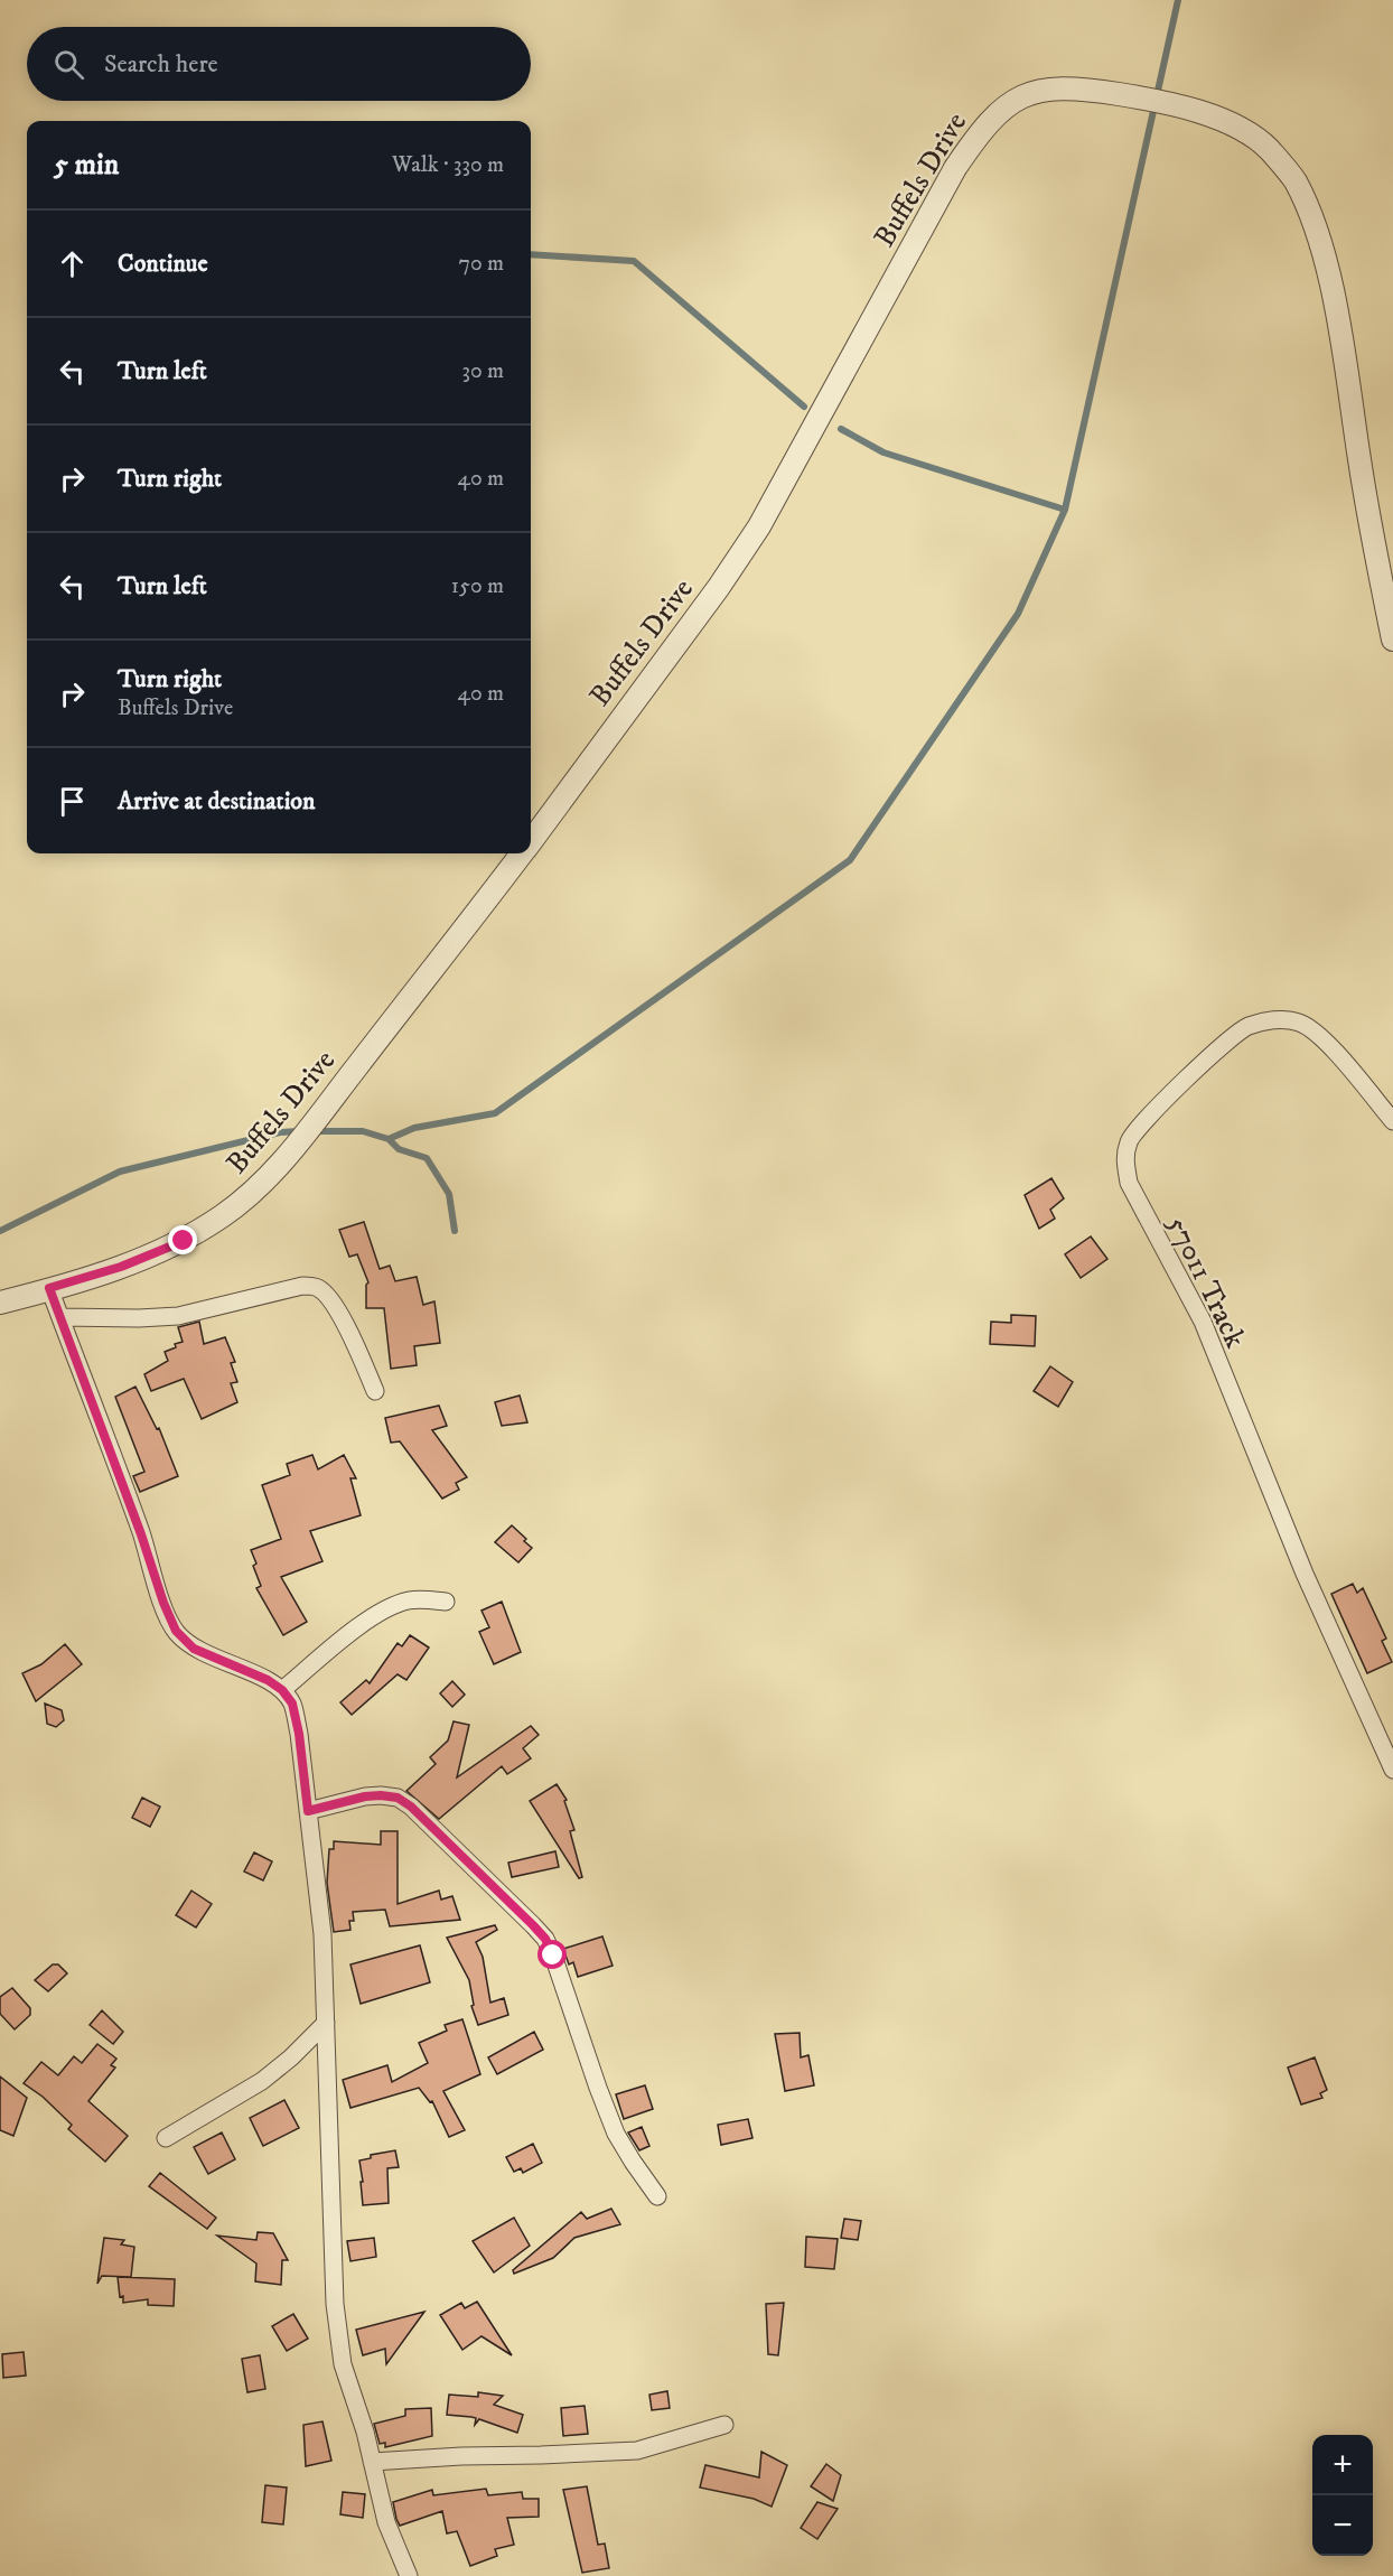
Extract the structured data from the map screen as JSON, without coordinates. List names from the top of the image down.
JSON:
{
  "streets": {
    "street": ["Buffels Drive", "57011 Track"]
  },
  "page": {
    "search": "Search here",
    "heading": ["5 min", "Walk · 330 m"],
    "list": [
      ["Continue", "70 m"],
      ["Turn left", "30 m"],
      ["Turn right", "40 m"],
      ["Turn left", "150 m"],
      ["Turn right", "Buffels Drive", "40 m"],
      "Arrive at destination"
    ],
    "map_buttons": ["+", "−"]
  }
}
